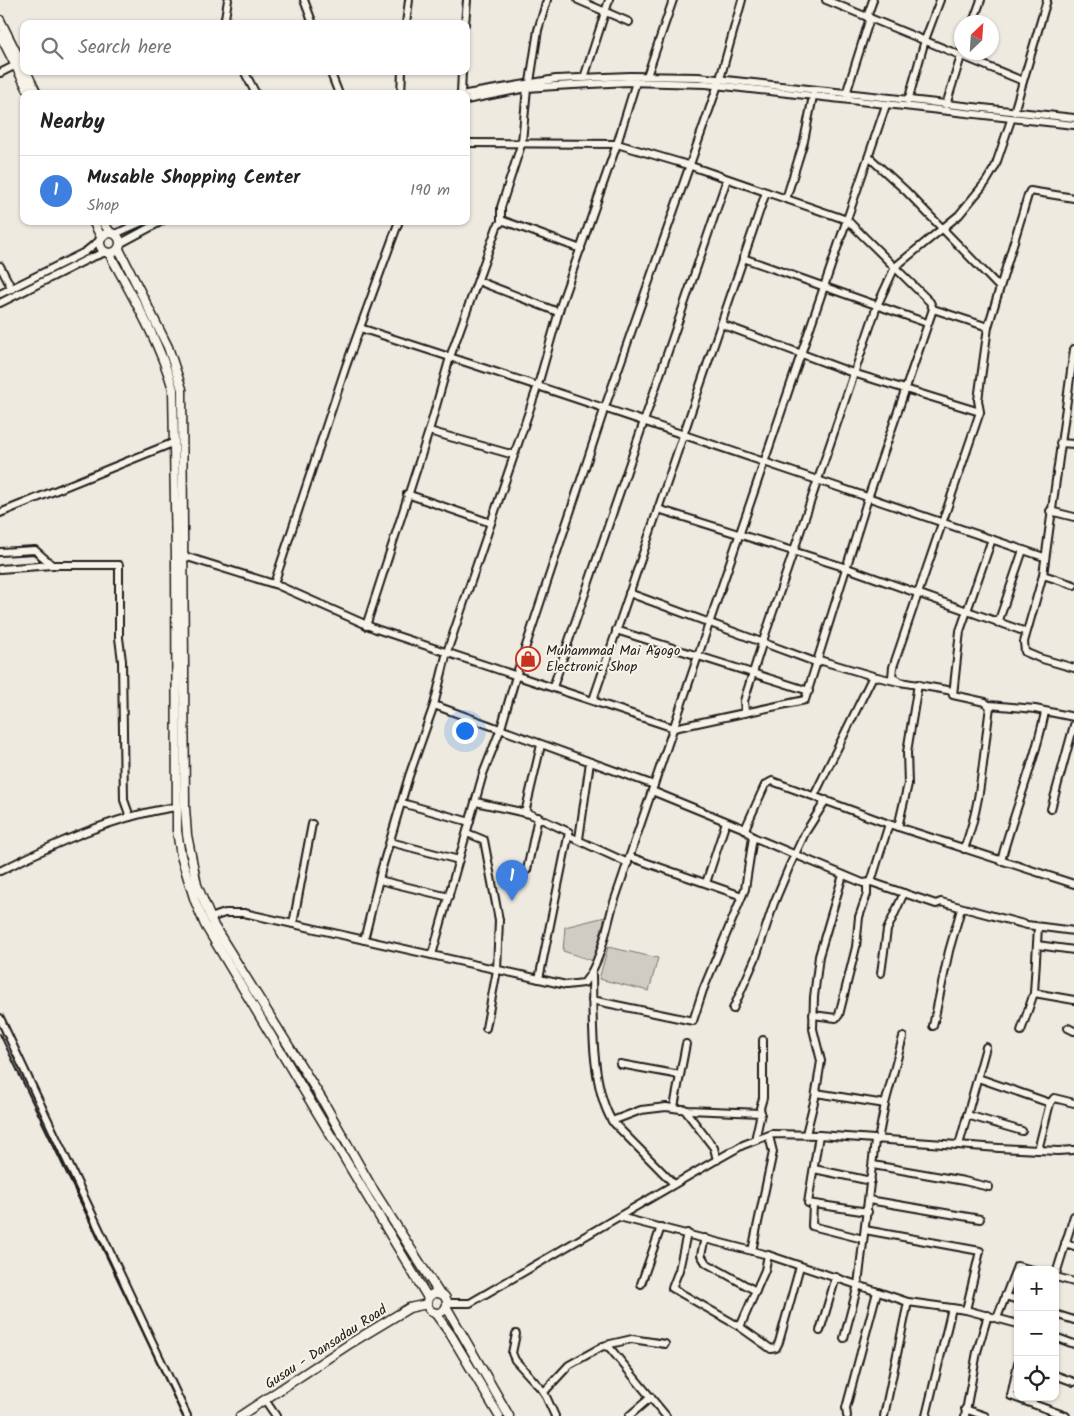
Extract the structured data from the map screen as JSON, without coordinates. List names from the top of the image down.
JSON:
{
  "streets": {
    "main road": ["Gusau - Dansadau Road"]
  },
  "places": {
    "shop": ["Muhammad Mai Agogo Electronic Shop"]
  },
  "north": "top right",
  "page": {
    "search": "Search here",
    "heading": "Nearby",
    "list": [
      {
        "mark": "1",
        "name": "Musable Shopping Center",
        "note": "Shop",
        "value": "190 m"
      }
    ],
    "pins": "1",
    "map_buttons": ["+", "−"]
  }
}
